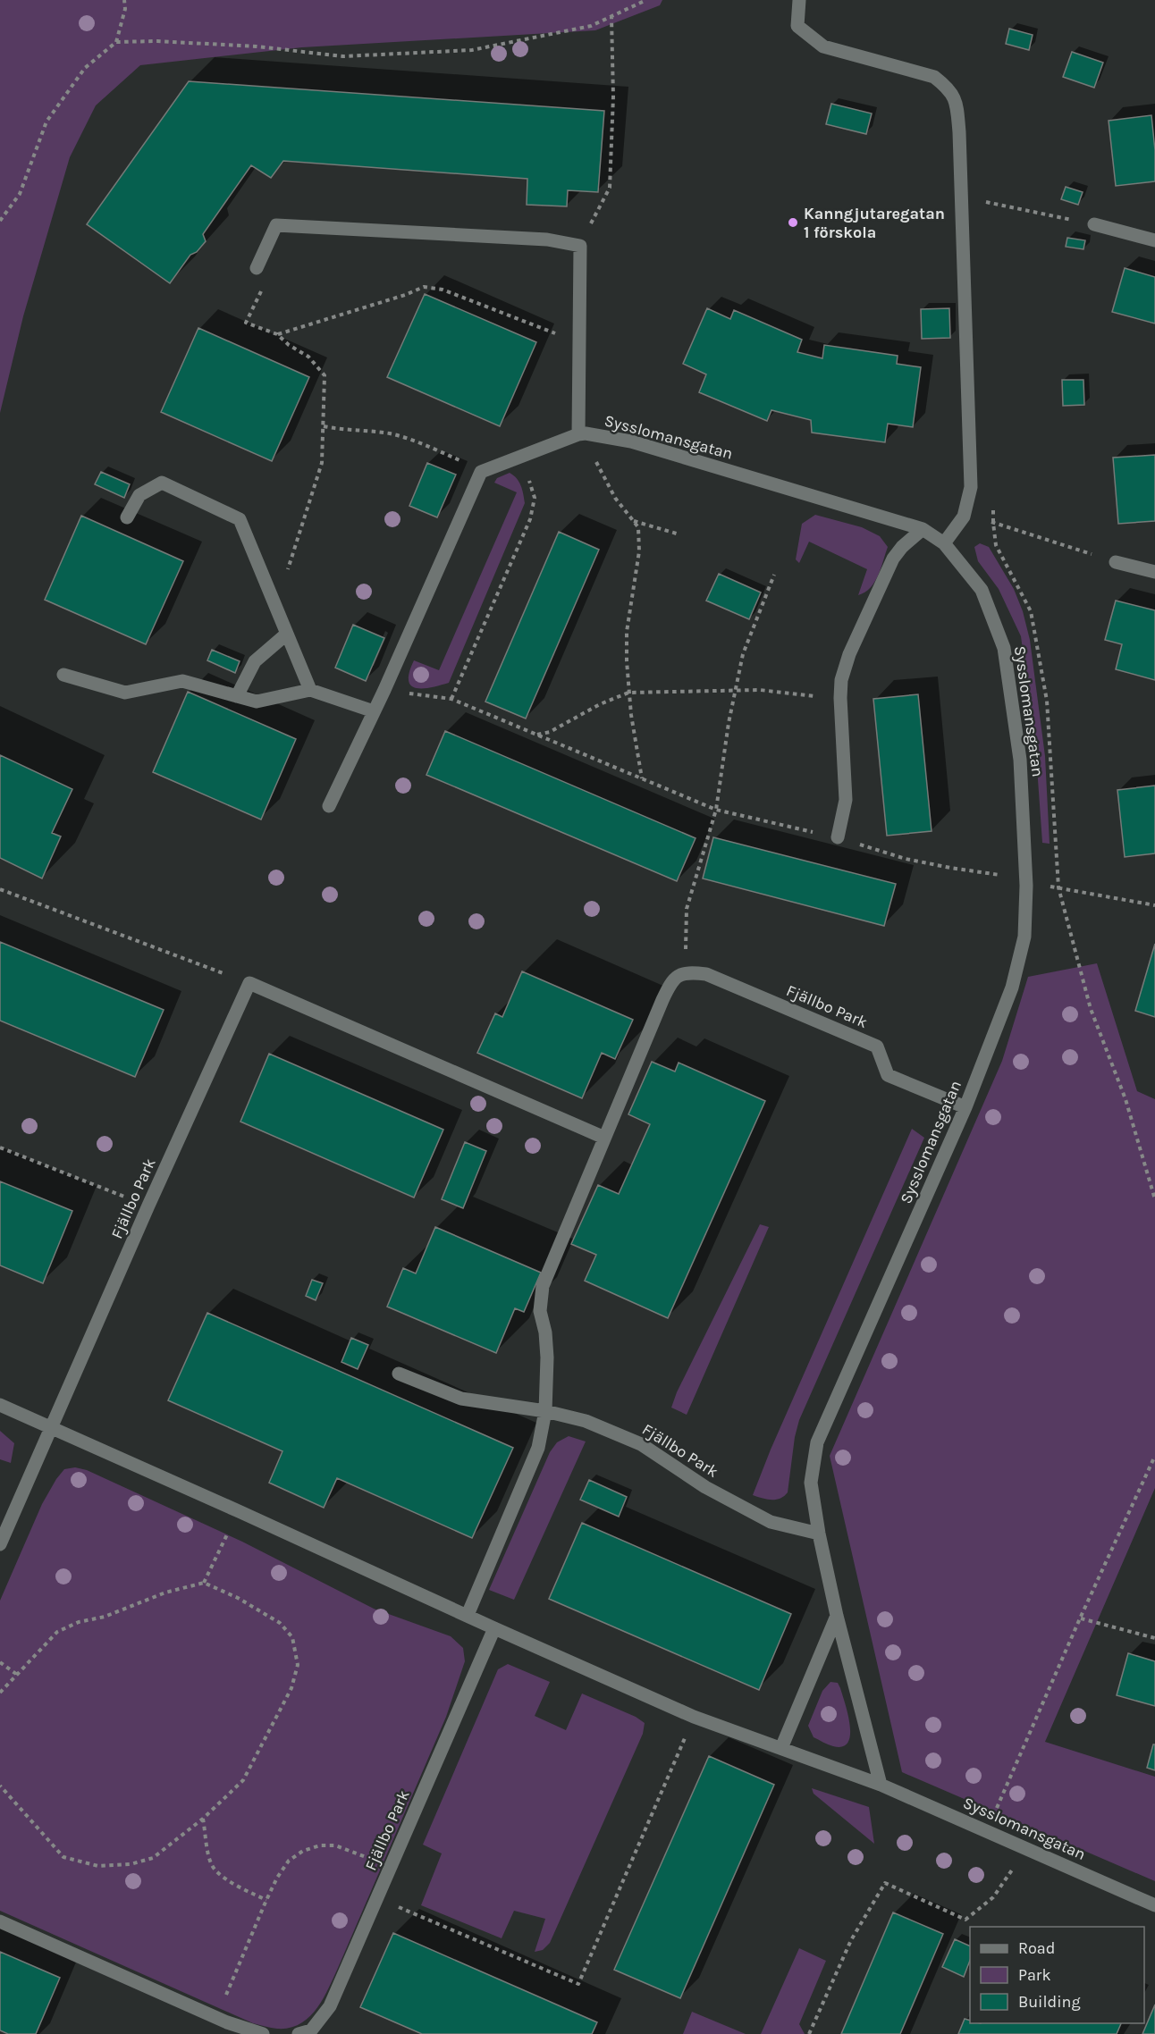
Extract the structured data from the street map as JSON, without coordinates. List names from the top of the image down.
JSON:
{
  "streets": {
    "street": ["Sysslomansgatan", "Fjällbo Park"]
  },
  "crossings": [
    ["Sysslomansgatan", "Fjällbo Park"]
  ],
  "places": ["Kanngjutaregatan 1 förskola"],
  "legend": ["Road", "Park", "Building"]
}
